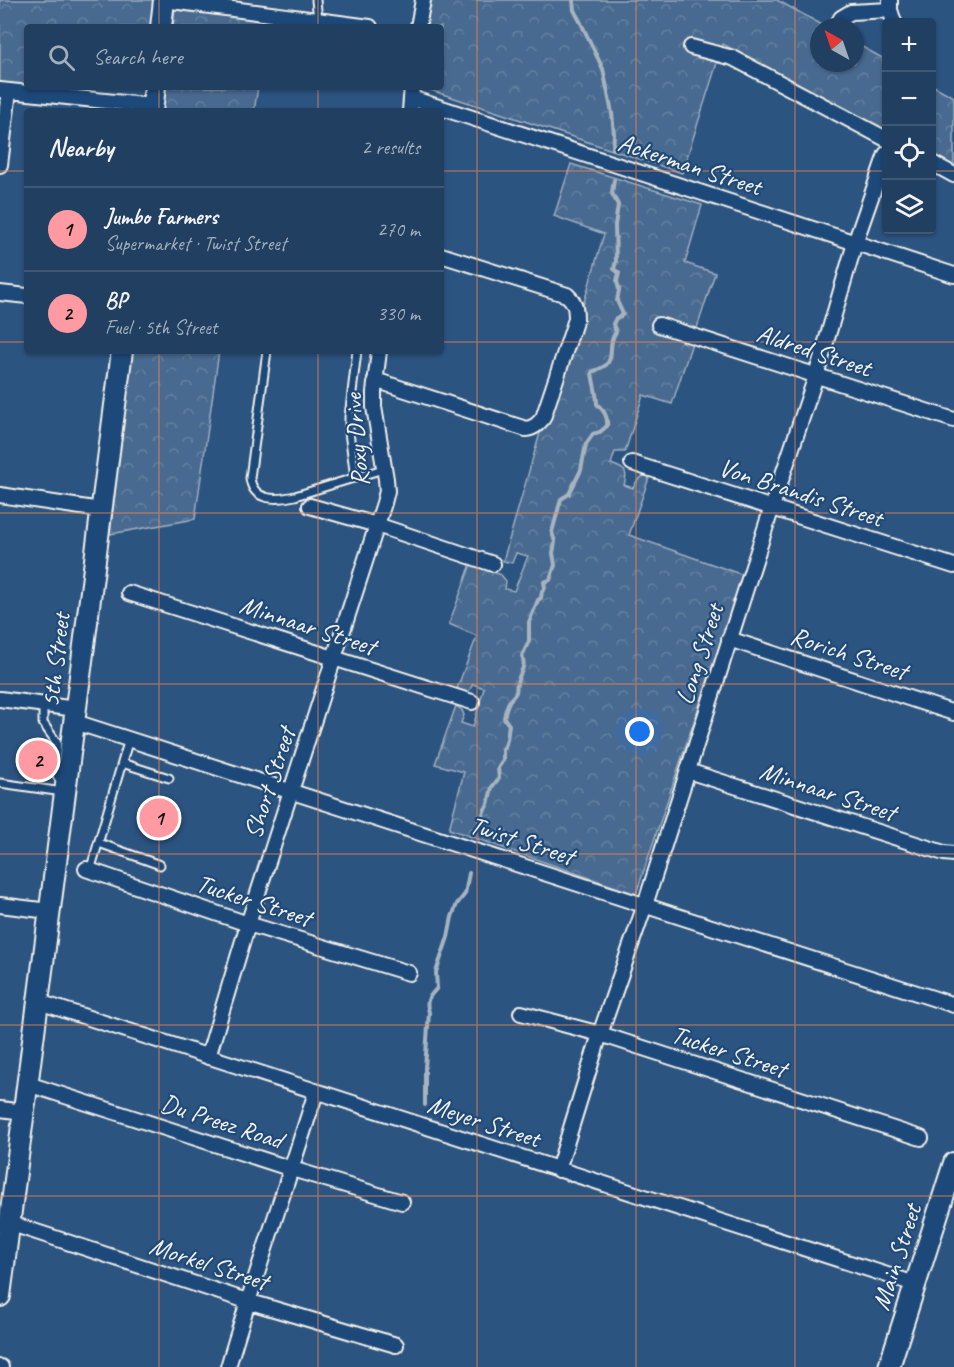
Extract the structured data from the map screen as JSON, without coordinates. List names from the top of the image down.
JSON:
{
  "streets": {
    "main road": ["5th Street", "Main Street"],
    "street": [
      "Ackerman Street",
      "Aldred Street",
      "Roxy Drive",
      "Von Brandis Street",
      "Minnaar Street",
      "Rorich Street",
      "Long Street",
      "Short Street",
      "Twist Street",
      "Tucker Street",
      "Du Preez Road",
      "Meyer Street",
      "Morkel Street"
    ]
  },
  "crossings": [
    ["Ackerman Street", "Long Street"],
    ["Aldred Street", "Long Street"],
    ["Roxy Drive", "Short Street"],
    ["Von Brandis Street", "Long Street"],
    ["Minnaar Street", "Long Street"],
    ["Minnaar Street", "Short Street"],
    ["Rorich Street", "Long Street"],
    ["Long Street", "Twist Street"],
    ["Long Street", "Tucker Street"],
    ["Long Street", "Meyer Street"],
    ["5th Street", "Twist Street"],
    ["5th Street", "Du Preez Road"],
    ["5th Street", "Meyer Street"],
    ["5th Street", "Morkel Street"],
    ["Short Street", "Twist Street"],
    ["Short Street", "Tucker Street"],
    ["Short Street", "Meyer Street"],
    ["Meyer Street", "Main Street"]
  ],
  "north": "top left",
  "page": {
    "map_buttons": ["+", "−"],
    "search": "Search here",
    "heading": ["Nearby", "2 results"],
    "list": [
      {
        "mark": "1",
        "name": "Jumbo Farmers",
        "note": "Supermarket · Twist Street",
        "value": "270 m"
      },
      {
        "mark": "2",
        "name": "BP",
        "note": "Fuel · 5th Street",
        "value": "330 m"
      }
    ],
    "pins": ["2", "1"]
  }
}
